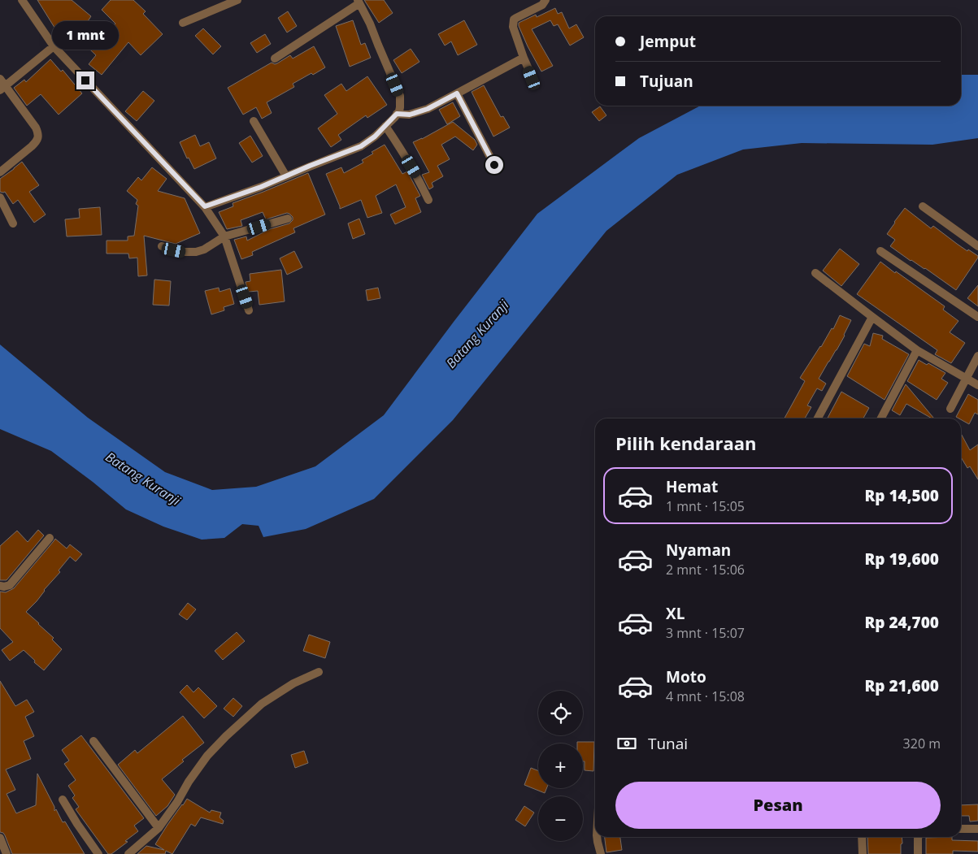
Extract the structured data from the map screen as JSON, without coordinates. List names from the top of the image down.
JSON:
{
  "water": ["Batang Kuranji"],
  "page": {
    "banner": ["Jemput", "Tujuan"],
    "bubble": "1 mnt",
    "heading": "Pilih kendaraan",
    "list": [
      {
        "name": "Hemat",
        "note": "1 mnt · 15:05",
        "value": "Rp 14,500"
      },
      {
        "name": "Nyaman",
        "note": "2 mnt · 15:06",
        "value": "Rp 19,600"
      },
      {
        "name": "XL",
        "note": "3 mnt · 15:07",
        "value": "Rp 24,700"
      },
      {
        "name": "Moto",
        "note": "4 mnt · 15:08",
        "value": "Rp 21,600"
      }
    ],
    "map_buttons": ["+", "−"],
    "pay": ["Tunai", "320 m"],
    "buttons": "Pesan"
  }
}
